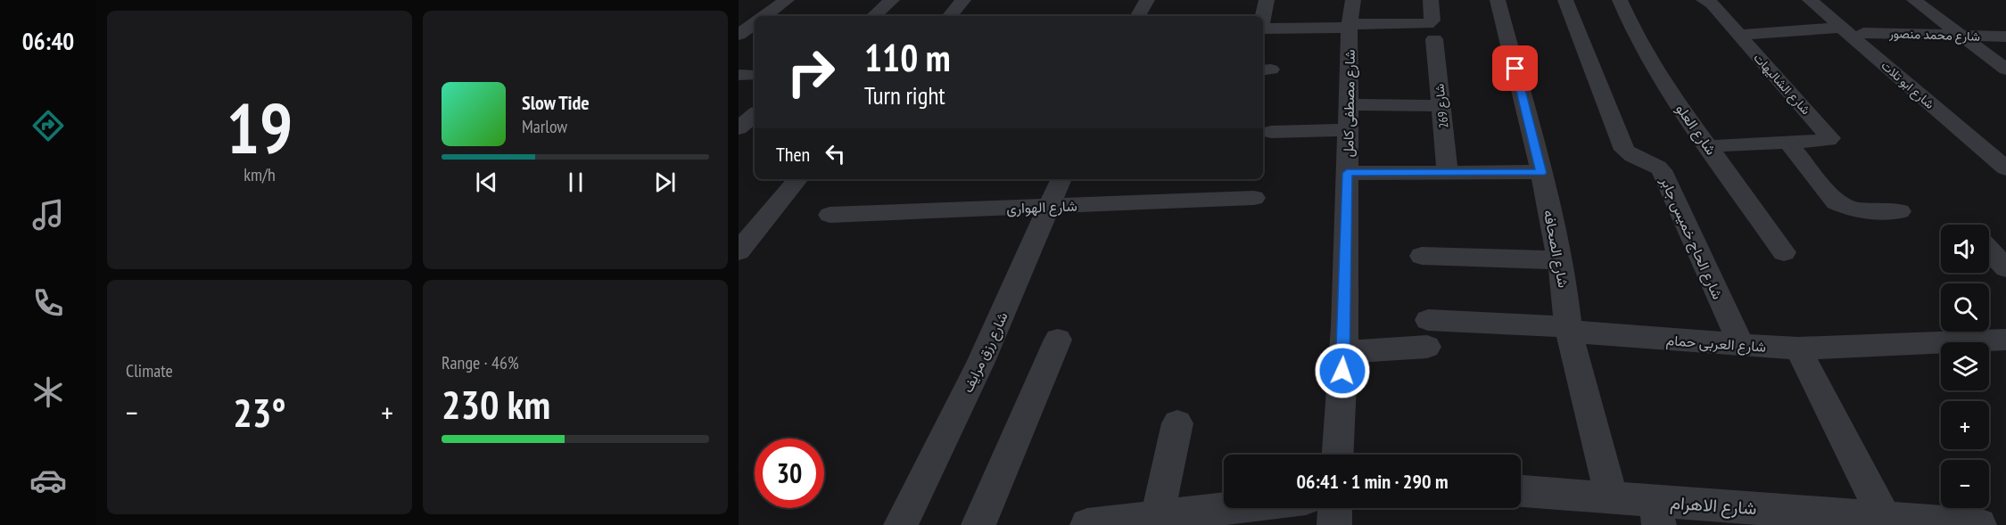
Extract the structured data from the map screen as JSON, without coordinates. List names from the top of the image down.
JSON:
{
  "streets": {
    "street": [
      "شارع محمد منصور",
      "شارع الشاليهات",
      "شارع ابو تلات",
      "شارع مصطفى كامل",
      "شارع 269",
      "شارع العلو",
      "شارع الهوارى",
      "شارع الحاج خميس جابر",
      "شارع الصحافه",
      "شارع العربى حمام",
      "شارع رزق مرايف",
      "شارع الاهرام"
    ]
  },
  "crossings": [
    ["شارع محمد منصور", "شارع ابو تلات"],
    ["شارع الشاليهات", "شارع العلو"],
    ["شارع مصطفى كامل", "شارع العربى حمام"],
    ["شارع الهوارى", "شارع رزق مرايف"],
    ["شارع الحاج خميس جابر", "شارع العربى حمام"],
    ["شارع الصحافه", "شارع العربى حمام"],
    ["شارع الصحافه", "شارع الاهرام"]
  ],
  "page": {
    "tabs": "06:40",
    "tile": [
      ["19", "km/h"],
      "Climate",
      ["Range · 46%", "230 km"]
    ],
    "turn": ["110 m", "Turn right"],
    "song": ["Slow Tide", "Marlow"],
    "then": "Then",
    "map_buttons": ["+", "−"],
    "heat": ["−", "23°", "+"],
    "limit": "30",
    "trip": "06:41 · 1 min · 290 m"
  }
}
